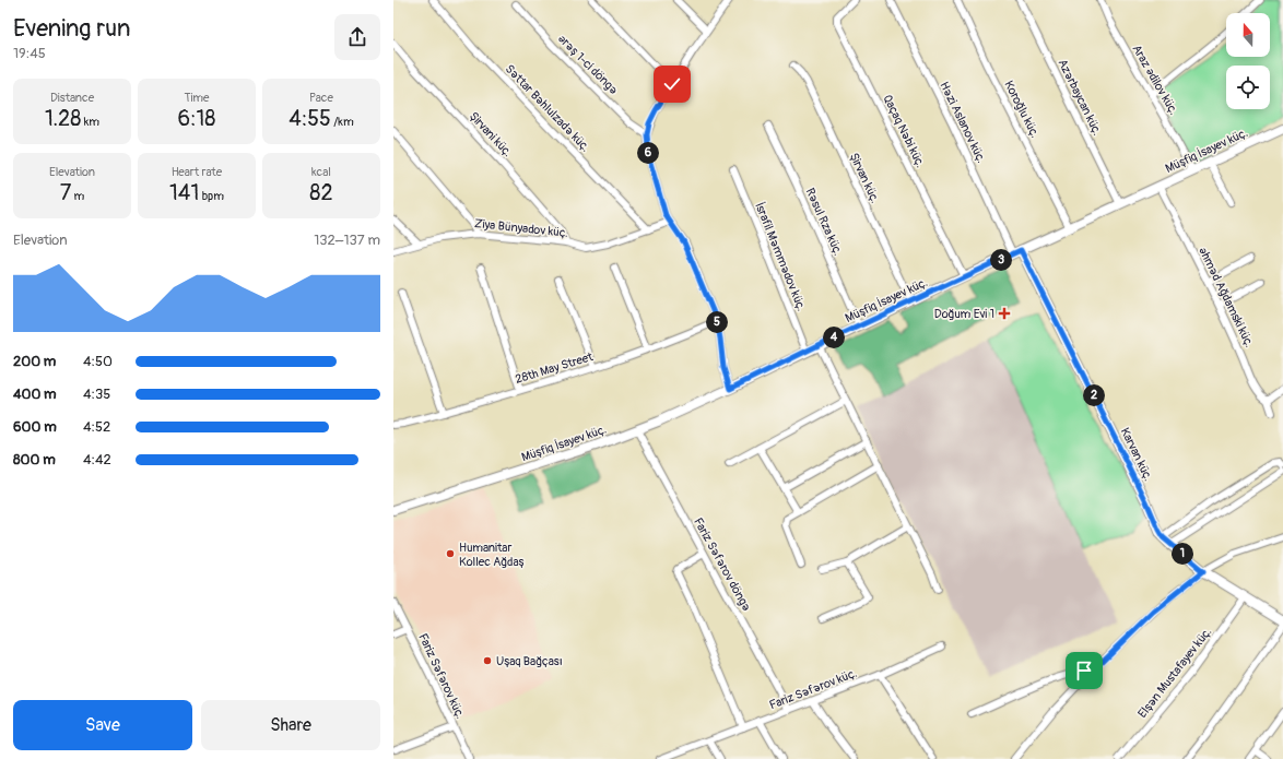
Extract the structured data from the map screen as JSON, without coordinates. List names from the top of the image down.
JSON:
{
  "streets": {
    "street": [
      "Ərəş 1-ci döngə",
      "Araz Ədilov küç.",
      "Azərbaycan küç.",
      "Səttar Bəhlulzadə küç.",
      "Koroğlu küç.",
      "Həzi Aslanov küç.",
      "Qaçaq Nəbi küç.",
      "Şirvani küç.",
      "Müşfiq İsayev küç.",
      "Şirvan küç.",
      "Rəsul Rza küç.",
      "Ziya Bünyadov küç.",
      "İsrafil Məmmədov küç.",
      "Əhməd Ağdamski küç.",
      "28th May Street",
      "Karvan küç.",
      "Fariz Səfərov döngə",
      "Elşən Mustafayev küç.",
      "Fariz Səfərov küç."
    ]
  },
  "crossings": [
    ["Araz Ədilov küç.", "Müşfiq İsayev küç."],
    ["Azərbaycan küç.", "Müşfiq İsayev küç."],
    ["Səttar Bəhlulzadə küç.", "Ziya Bünyadov küç."],
    ["Koroğlu küç.", "Müşfiq İsayev küç."],
    ["Həzi Aslanov küç.", "Müşfiq İsayev küç."],
    ["Həzi Aslanov küç.", "Karvan küç."],
    ["Qaçaq Nəbi küç.", "Müşfiq İsayev küç."],
    ["Şirvani küç.", "Ziya Bünyadov küç."],
    ["Müşfiq İsayev küç.", "Şirvan küç."],
    ["Müşfiq İsayev küç.", "Rəsul Rza küç."],
    ["Müşfiq İsayev küç.", "İsrafil Məmmədov küç."],
    ["Müşfiq İsayev küç.", "Əhməd Ağdamski küç."],
    ["Müşfiq İsayev küç.", "Karvan küç."],
    ["Müşfiq İsayev küç.", "Fariz Səfərov döngə"],
    ["Karvan küç.", "Elşən Mustafayev küç."],
    ["Fariz Səfərov döngə", "Fariz Səfərov küç."]
  ],
  "places": {
    "health": ["Doğum Evi 1"],
    "other": ["Humanitar Kollec Ağdaş", "Uşaq Bağçası"]
  },
  "north": "top",
  "page": {
    "heading": ["Evening run", "19:45"],
    "stats": [
      ["Distance", "1.28 km"],
      ["Time", "6:18"],
      ["Pace", "4:55 /km"],
      ["Elevation", "7 m"],
      ["Heart rate", "141 bpm"],
      ["kcal", "82"]
    ],
    "pins": [
      "6",
      "3",
      "5",
      "4",
      "2",
      "1"
    ],
    "chart": ["Elevation", "132–137 m"],
    "list": [
      {
        "name": "200 m",
        "note": "4:50"
      },
      {
        "name": "400 m",
        "note": "4:35"
      },
      {
        "name": "600 m",
        "note": "4:52"
      },
      {
        "name": "800 m",
        "note": "4:42"
      }
    ],
    "buttons": ["Save", "Share"]
  }
}
